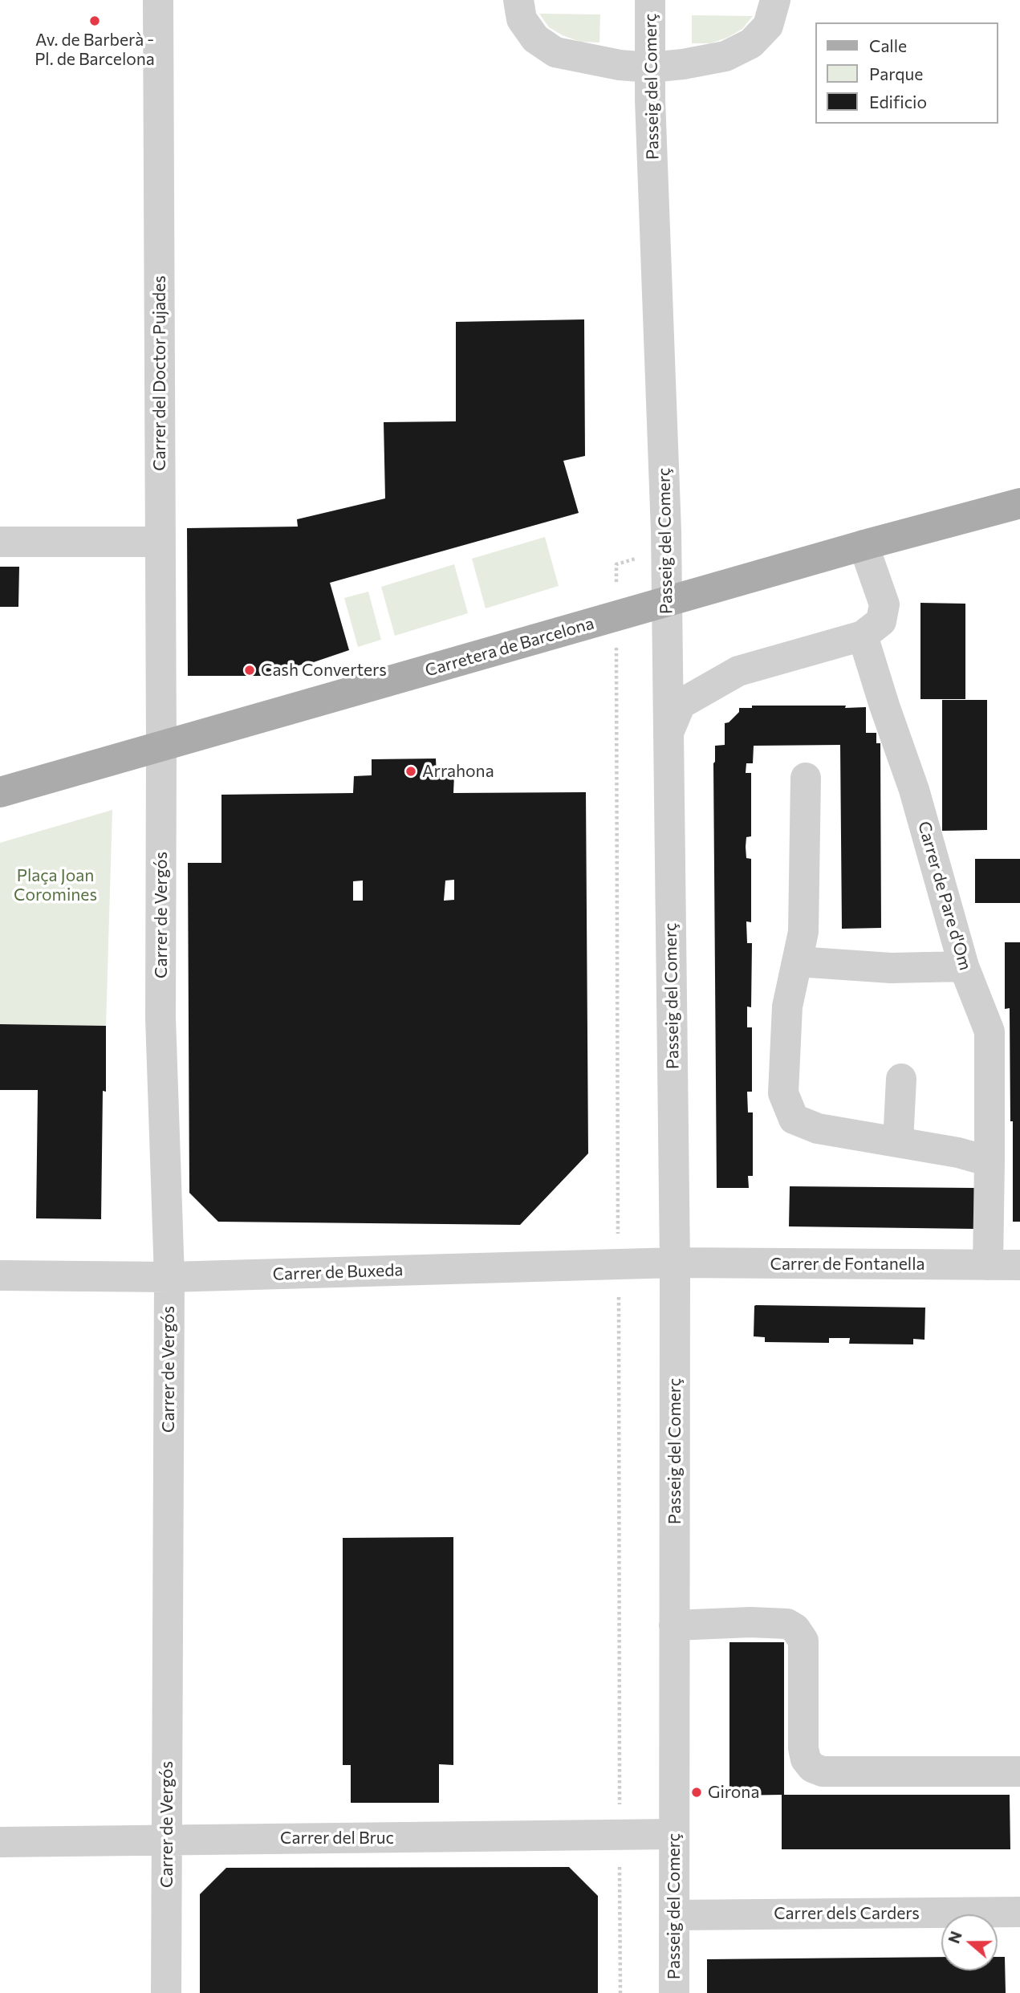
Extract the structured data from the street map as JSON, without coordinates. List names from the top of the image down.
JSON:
{
  "streets": {
    "main road": ["Carretera de Barcelona"],
    "street": [
      "Passeig del Comerç",
      "Carrer del Doctor Pujades",
      "Carrer de Pare d'Om",
      "Carrer de Vergós",
      "Carrer de Fontanella",
      "Carrer de Buxeda",
      "Carrer del Bruc",
      "Carrer dels Carders"
    ]
  },
  "crossings": [
    ["Passeig del Comerç", "Carretera de Barcelona"],
    ["Passeig del Comerç", "Carrer de Fontanella"],
    ["Passeig del Comerç", "Carrer de Buxeda"],
    ["Passeig del Comerç", "Carrer del Bruc"],
    ["Passeig del Comerç", "Carrer dels Carders"],
    ["Carrer del Doctor Pujades", "Carretera de Barcelona"],
    ["Carrer del Doctor Pujades", "Carrer de Vergós"],
    ["Carretera de Barcelona", "Carrer de Vergós"],
    ["Carrer de Pare d'Om", "Carrer de Fontanella"],
    ["Carrer de Vergós", "Carrer de Buxeda"],
    ["Carrer de Vergós", "Carrer del Bruc"],
    ["Carrer de Fontanella", "Carrer de Buxeda"]
  ],
  "parks": ["Plaça Joan Coromines"],
  "places": [
    "Av. de Barberà - Pl. de Barcelona",
    "Cash Converters",
    "Arrahona",
    "Girona"
  ],
  "legend": ["Calle", "Parque", "Edificio"],
  "north": "left"
}
